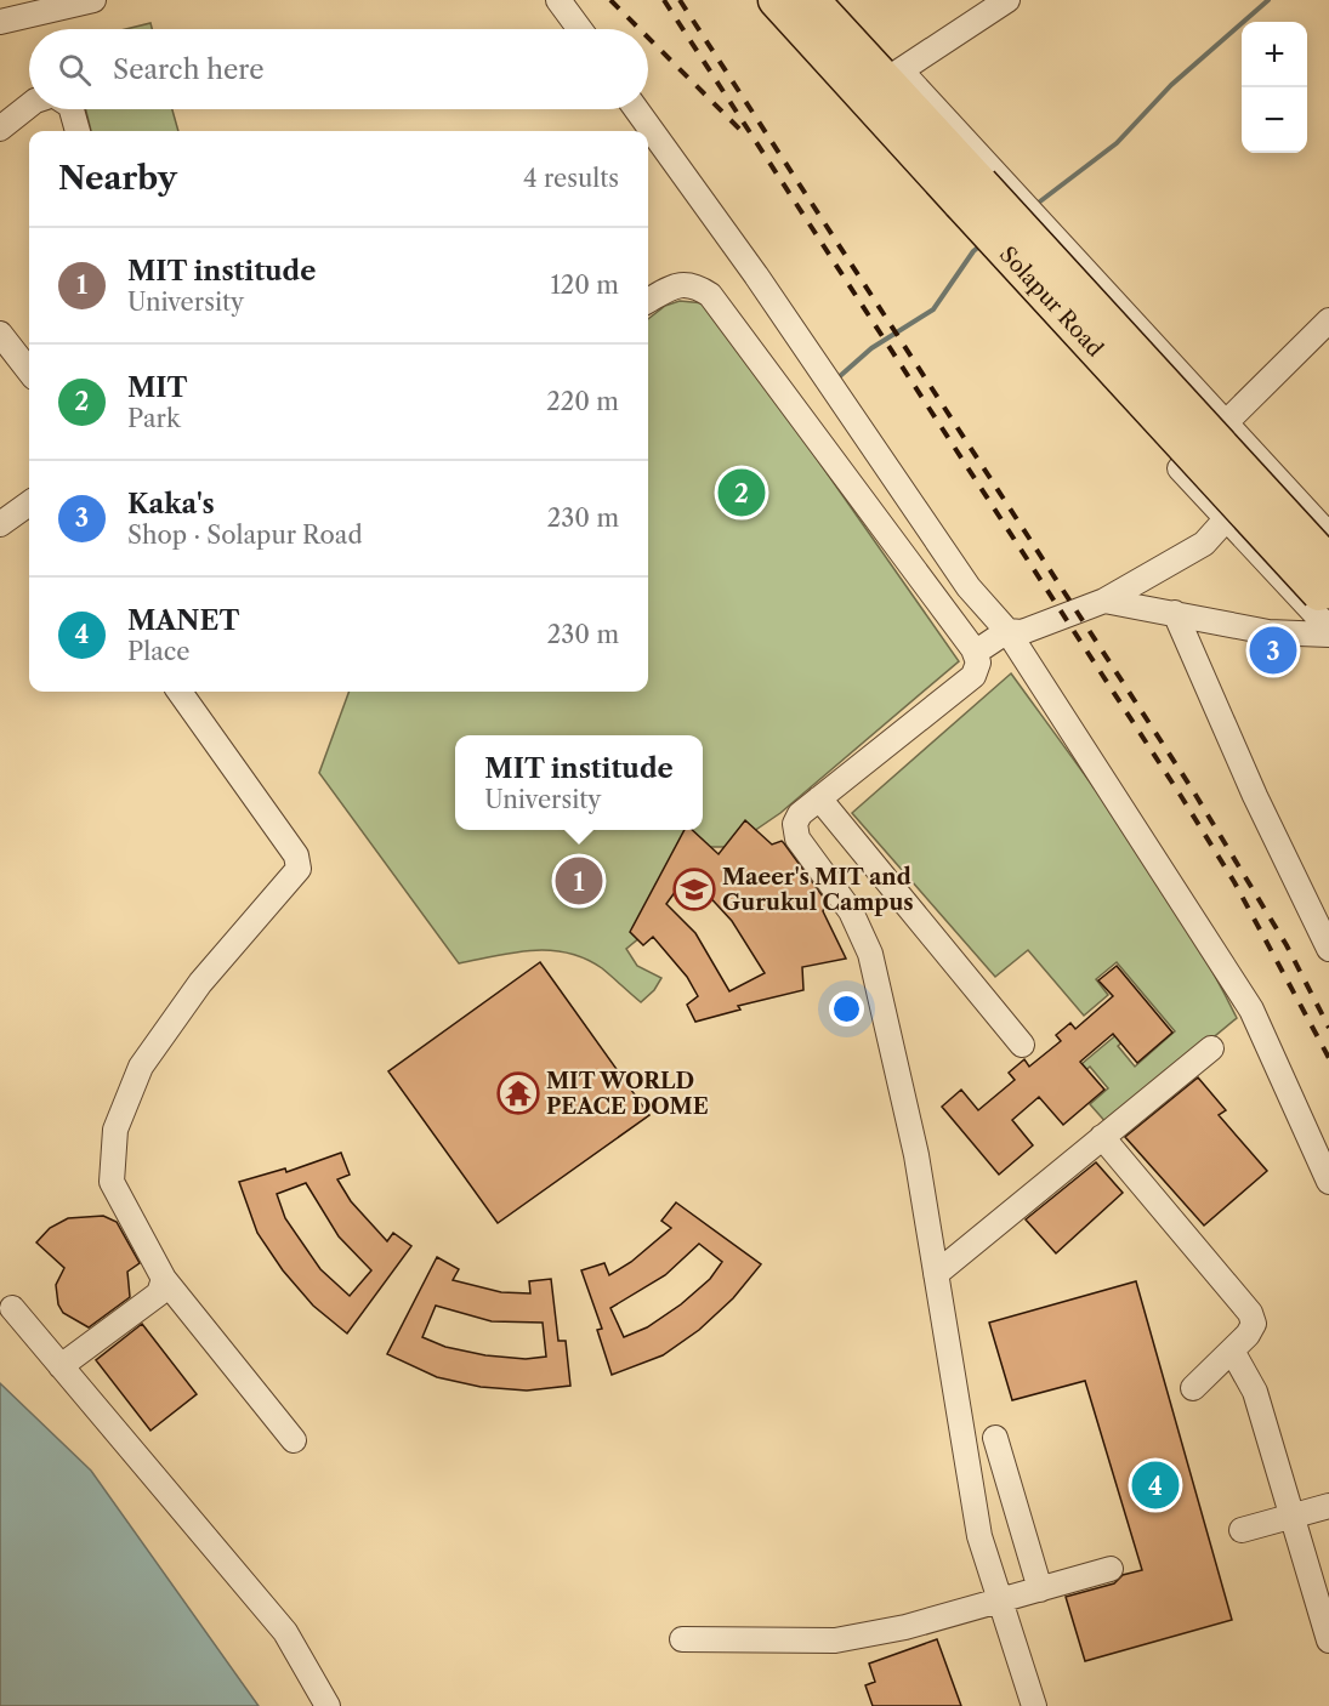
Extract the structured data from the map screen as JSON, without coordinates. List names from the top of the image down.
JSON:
{
  "streets": {
    "highway": ["Solapur Road"]
  },
  "places": {
    "school or university": ["Maeer's MIT and Gurukul Campus"],
    "temple": ["MIT WORLD PEACE DOME"]
  },
  "page": {
    "map_buttons": ["+", "−"],
    "search": "Search here",
    "heading": ["Nearby", "4 results"],
    "list": [
      {
        "mark": "1",
        "name": "MIT institude",
        "note": "University",
        "value": "120 m"
      },
      {
        "mark": "2",
        "name": "MIT",
        "note": "Park",
        "value": "220 m"
      },
      {
        "mark": "3",
        "name": "Kaka's",
        "note": "Shop · Solapur Road",
        "value": "230 m"
      },
      {
        "mark": "4",
        "name": "MANET",
        "note": "Place",
        "value": "230 m"
      }
    ],
    "pins": [
      "2",
      "3",
      "1",
      "4"
    ],
    "popup": ["MIT institude", "University"]
  }
}
